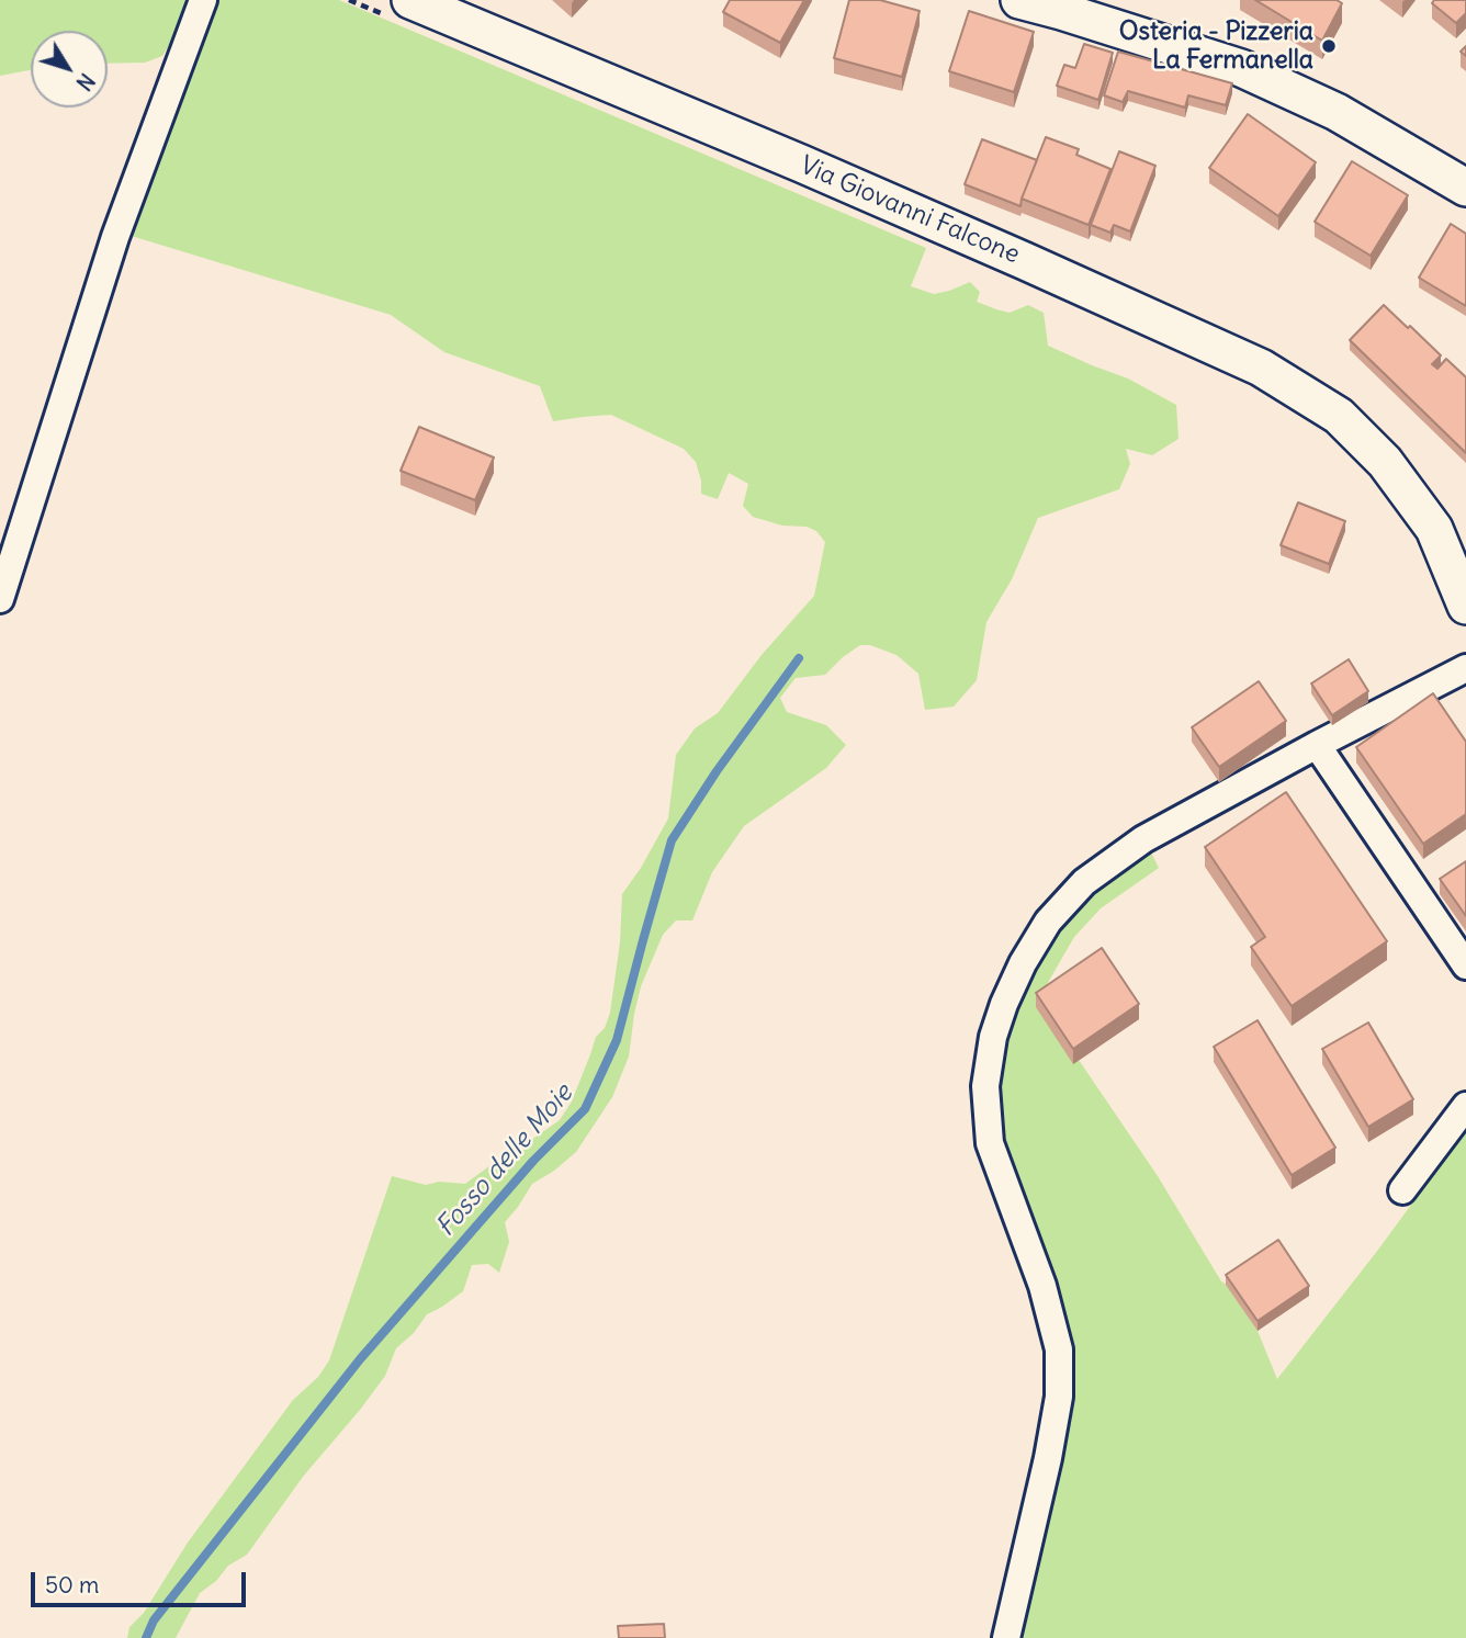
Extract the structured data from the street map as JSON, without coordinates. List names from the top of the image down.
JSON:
{
  "streets": {
    "main road": ["Via Giovanni Falcone"]
  },
  "water": ["Fosso delle Moie"],
  "places": ["Osteria - Pizzeria La Fermanella"],
  "scale_bar": "50 m",
  "north": "bottom right"
}
